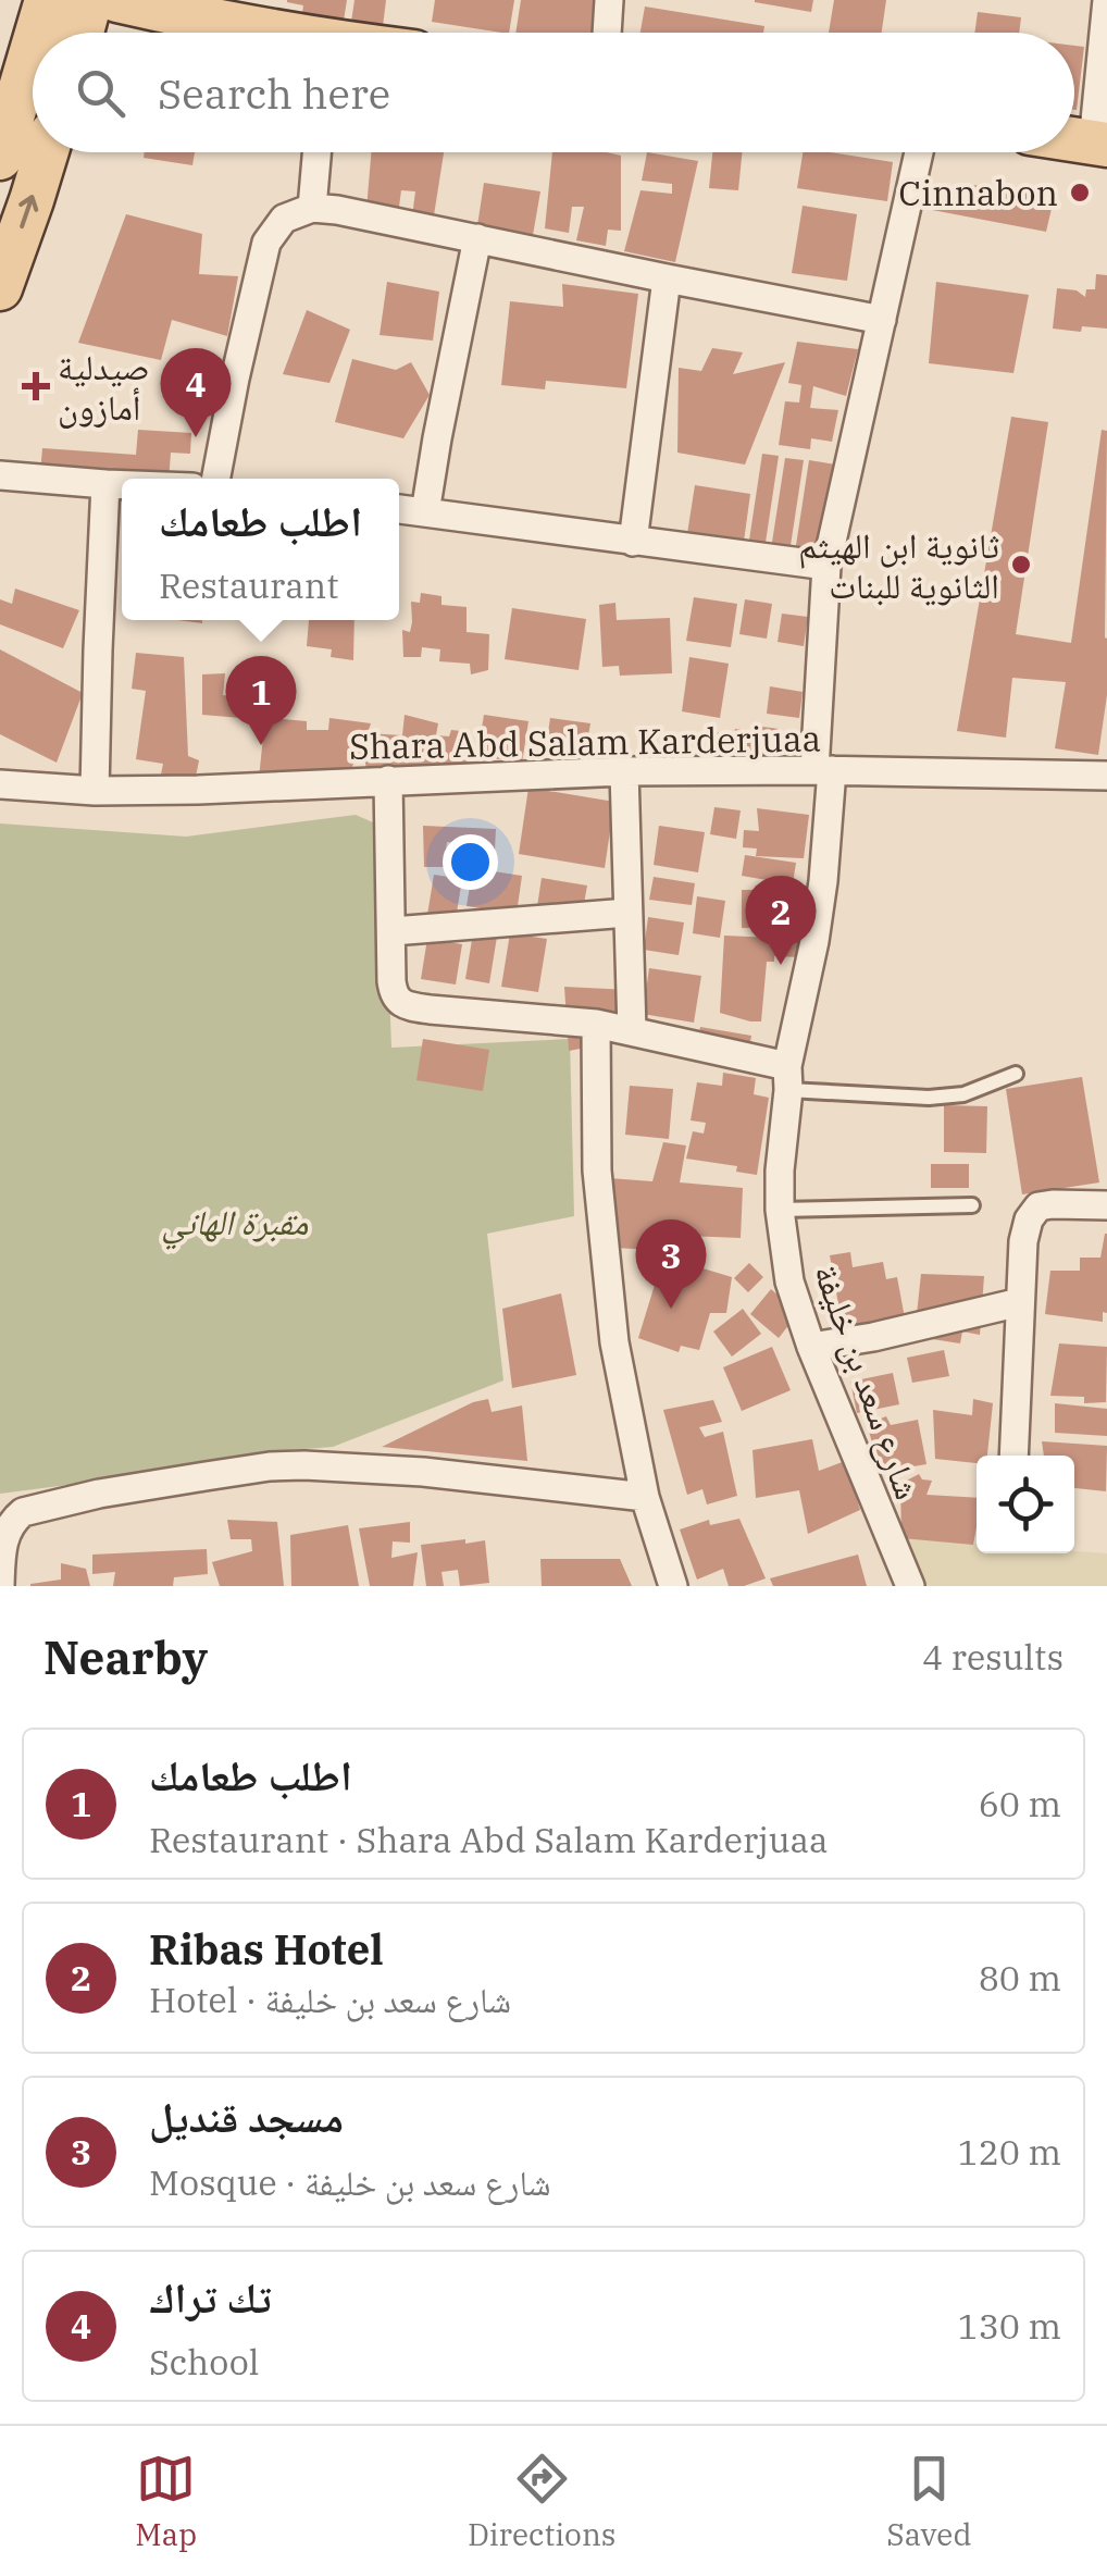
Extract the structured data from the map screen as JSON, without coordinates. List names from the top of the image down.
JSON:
{
  "streets": {
    "street": ["Shara Abd Salam Karderjuaa", "شارع سعد بن خليفة"]
  },
  "crossings": [
    ["Shara Abd Salam Karderjuaa", "شارع سعد بن خليفة"]
  ],
  "parks": ["مقبرة الهاني"],
  "places": {
    "other": ["Cinnabon", "ثانوية ابن الهيثم الثانوية للبنات"],
    "health": ["صيدلية أمازون"]
  },
  "page": {
    "search": "Search here",
    "pins": [
      "4",
      "1",
      "2",
      "3"
    ],
    "popup": ["اطلب طعامك", "Restaurant"],
    "heading": ["Nearby", "4 results"],
    "list": [
      {
        "mark": "1",
        "name": "اطلب طعامك",
        "note": "Restaurant · Shara Abd Salam Karderjuaa",
        "value": "60 m"
      },
      {
        "mark": "2",
        "name": "Ribas Hotel",
        "note": "Hotel · شارع سعد بن خليفة",
        "value": "80 m"
      },
      {
        "mark": "3",
        "name": "مسجد قنديل",
        "note": "Mosque · شارع سعد بن خليفة",
        "value": "120 m"
      },
      {
        "mark": "4",
        "name": "تك تراك",
        "note": "School",
        "value": "130 m"
      }
    ],
    "nav": ["Map", "Directions", "Saved"]
  }
}
